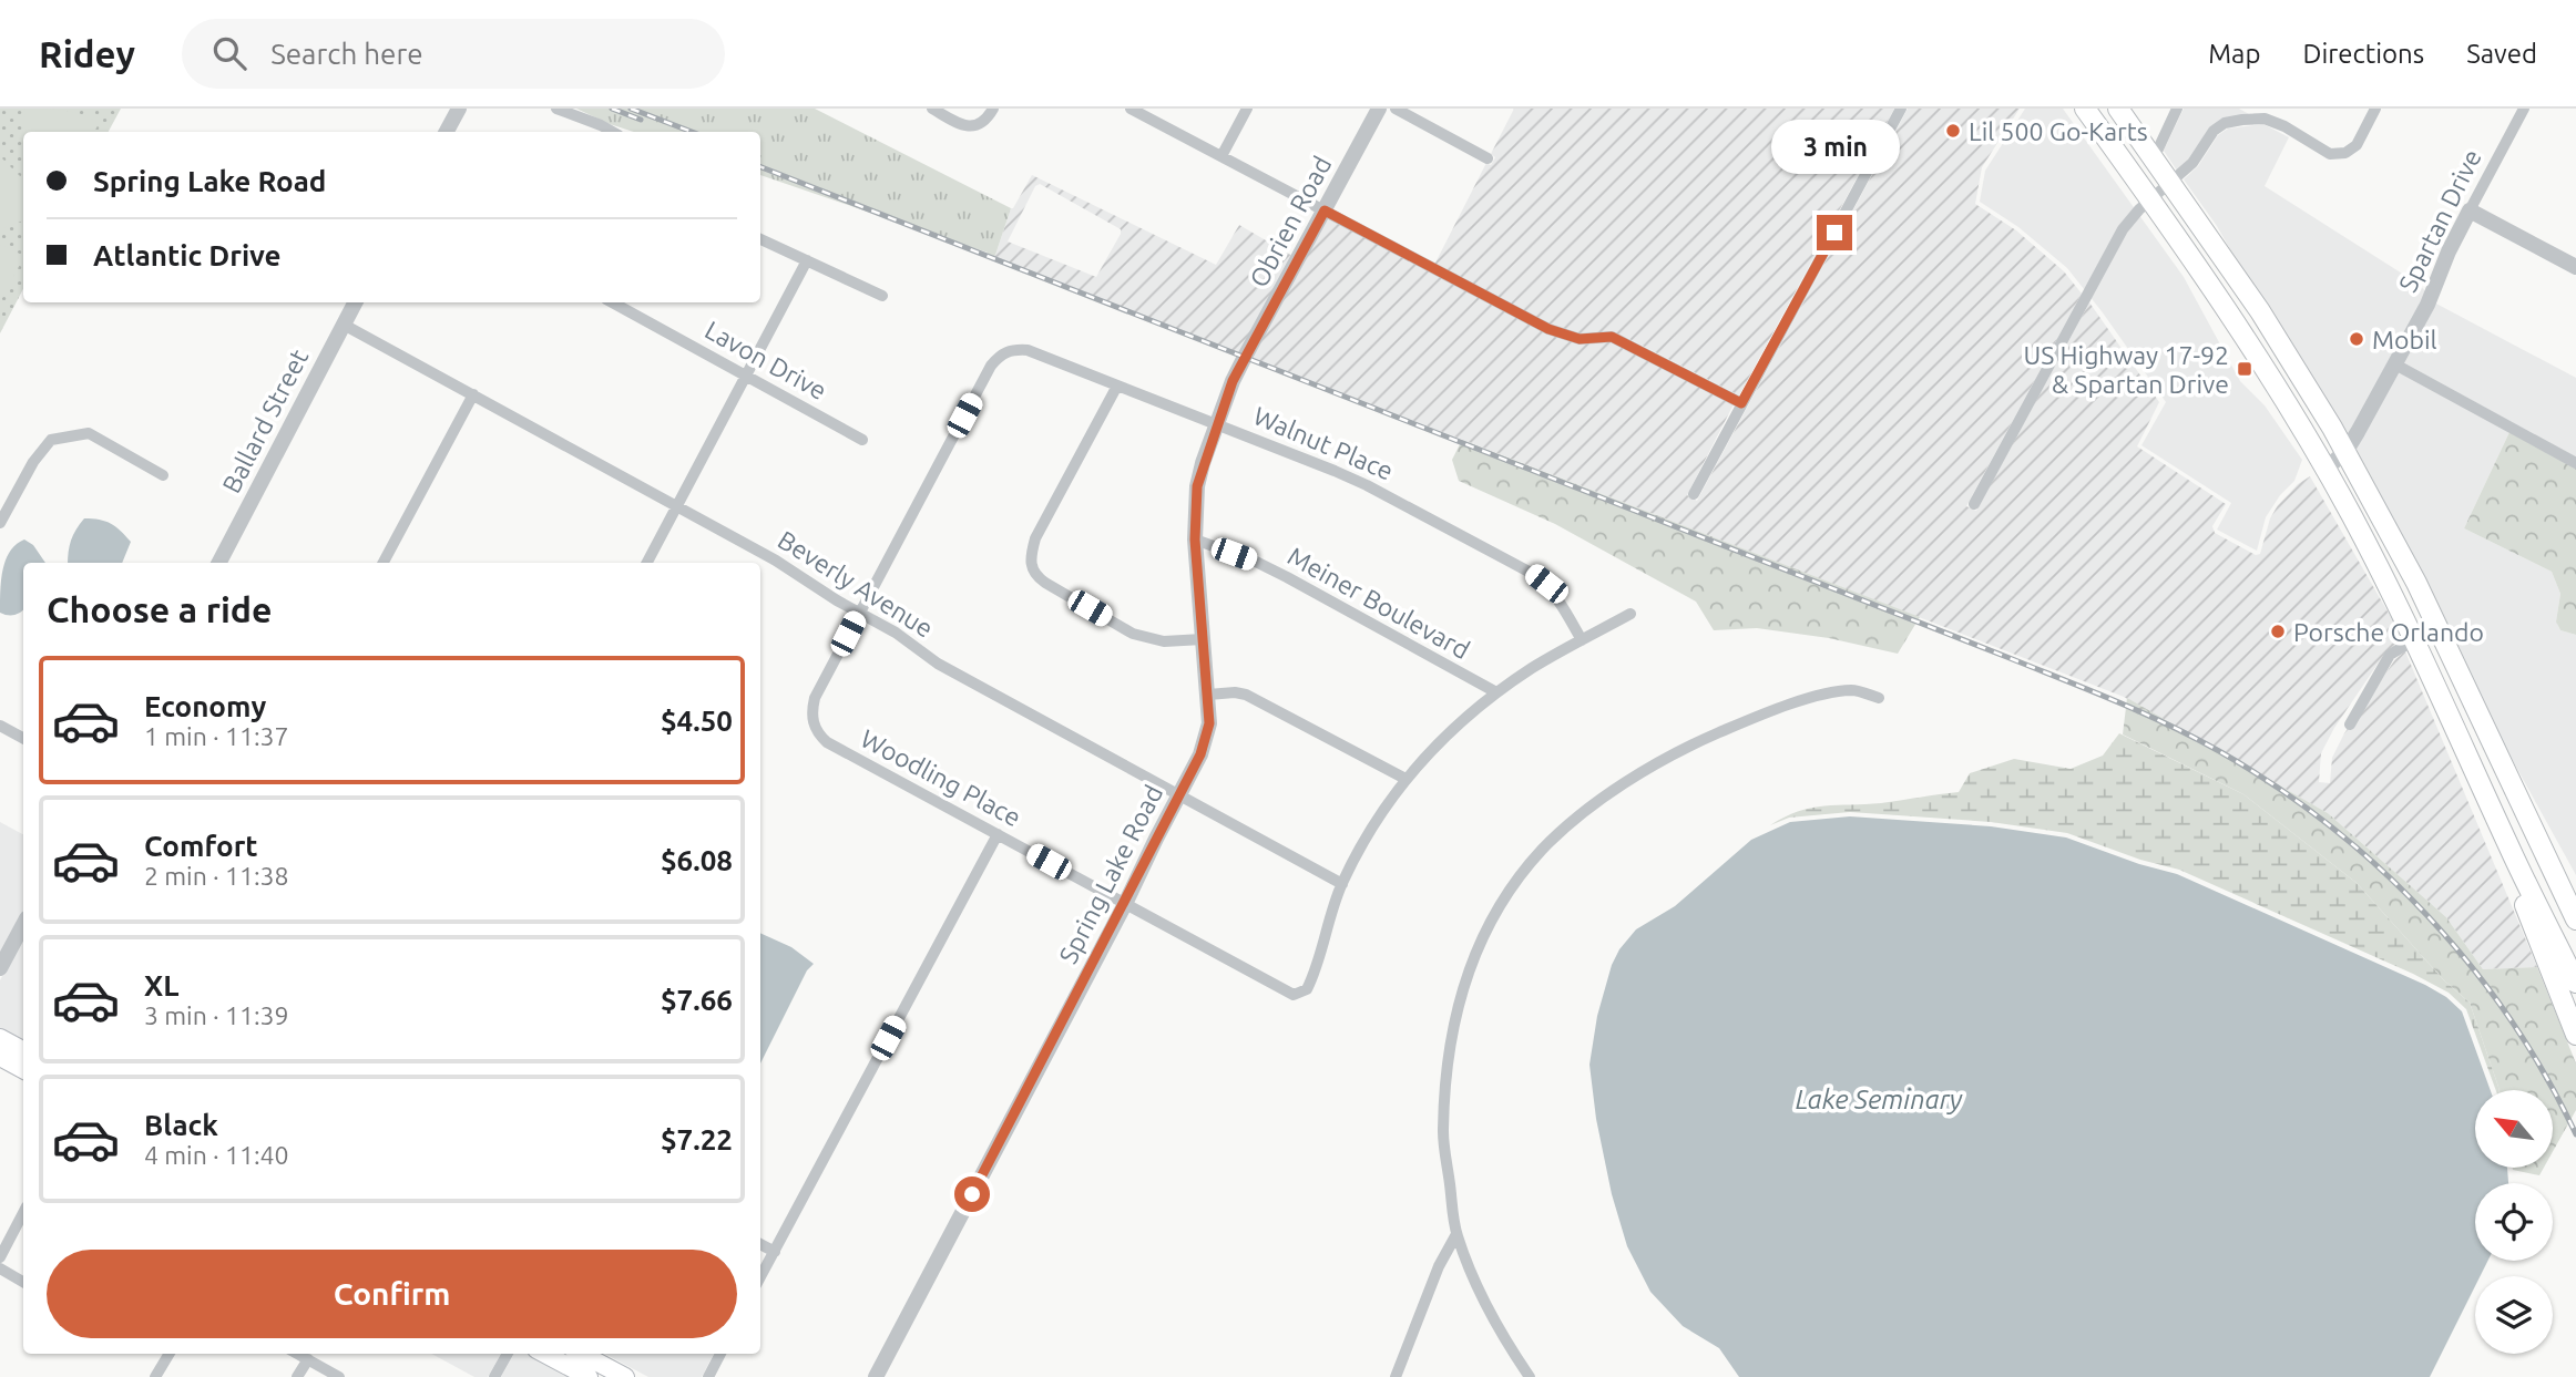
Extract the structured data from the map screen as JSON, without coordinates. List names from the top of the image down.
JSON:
{
  "streets": {
    "street": [
      "Spartan Drive",
      "Obrien Road",
      "Lavon Drive",
      "Ballard Street",
      "Walnut Place",
      "Beverly Avenue",
      "Meiner Boulevard",
      "Woodling Place",
      "Spring Lake Road"
    ]
  },
  "crossings": [
    ["Obrien Road", "Spring Lake Road"],
    ["Ballard Street", "Beverly Avenue"],
    ["Walnut Place", "Beverly Avenue"],
    ["Walnut Place", "Woodling Place"],
    ["Walnut Place", "Spring Lake Road"],
    ["Beverly Avenue", "Woodling Place"],
    ["Beverly Avenue", "Spring Lake Road"],
    ["Meiner Boulevard", "Spring Lake Road"],
    ["Woodling Place", "Spring Lake Road"]
  ],
  "water": ["Lake Seminary"],
  "places": {
    "other": ["Lil 500 Go-Karts", "Mobil", "Porsche Orlando"],
    "transit": ["US Highway 17-92 & Spartan Drive"]
  },
  "north": "top left",
  "page": {
    "header": "Ridey",
    "search": "Search here",
    "nav": ["Map", "Directions", "Saved"],
    "bubble": "3 min",
    "banner": ["Spring Lake Road", "Atlantic Drive"],
    "heading": "Choose a ride",
    "list": [
      {
        "name": "Economy",
        "note": "1 min · 11:37",
        "value": "$4.50"
      },
      {
        "name": "Comfort",
        "note": "2 min · 11:38",
        "value": "$6.08"
      },
      {
        "name": "XL",
        "note": "3 min · 11:39",
        "value": "$7.66"
      },
      {
        "name": "Black",
        "note": "4 min · 11:40",
        "value": "$7.22"
      }
    ],
    "buttons": "Confirm"
  }
}
